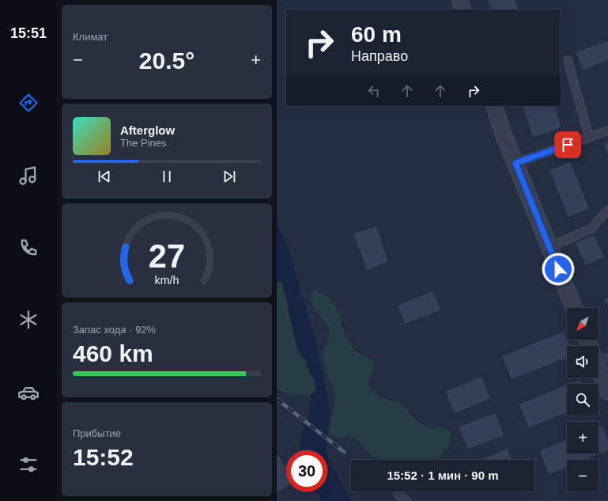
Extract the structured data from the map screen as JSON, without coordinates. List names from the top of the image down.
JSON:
{
  "north": "bottom left",
  "page": {
    "tabs": "15:51",
    "tile": [
      "Климат",
      ["Запас хода · 92%", "460 km"],
      ["Прибытие", "15:52"]
    ],
    "turn": ["60 m", "Направо"],
    "heat": ["−", "20.5°", "+"],
    "song": ["Afterglow", "The Pines"],
    "map_buttons": ["+", "−"],
    "limit": "30",
    "trip": "15:52 · 1 мин · 90 m",
    "gauge": ["27", "km/h"]
  }
}
